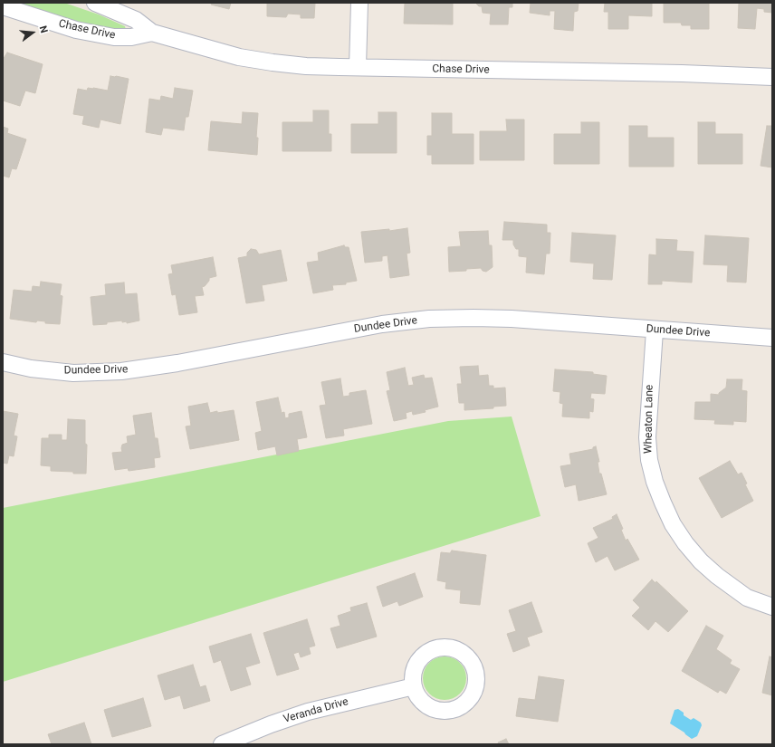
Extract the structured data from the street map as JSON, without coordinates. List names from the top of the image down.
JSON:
{
  "streets": {
    "street": [
      "Chase Drive",
      "Dundee Drive",
      "Wheaton Lane",
      "Veranda Drive"
    ]
  },
  "crossings": [
    ["Dundee Drive", "Wheaton Lane"]
  ],
  "north": "right"
}
